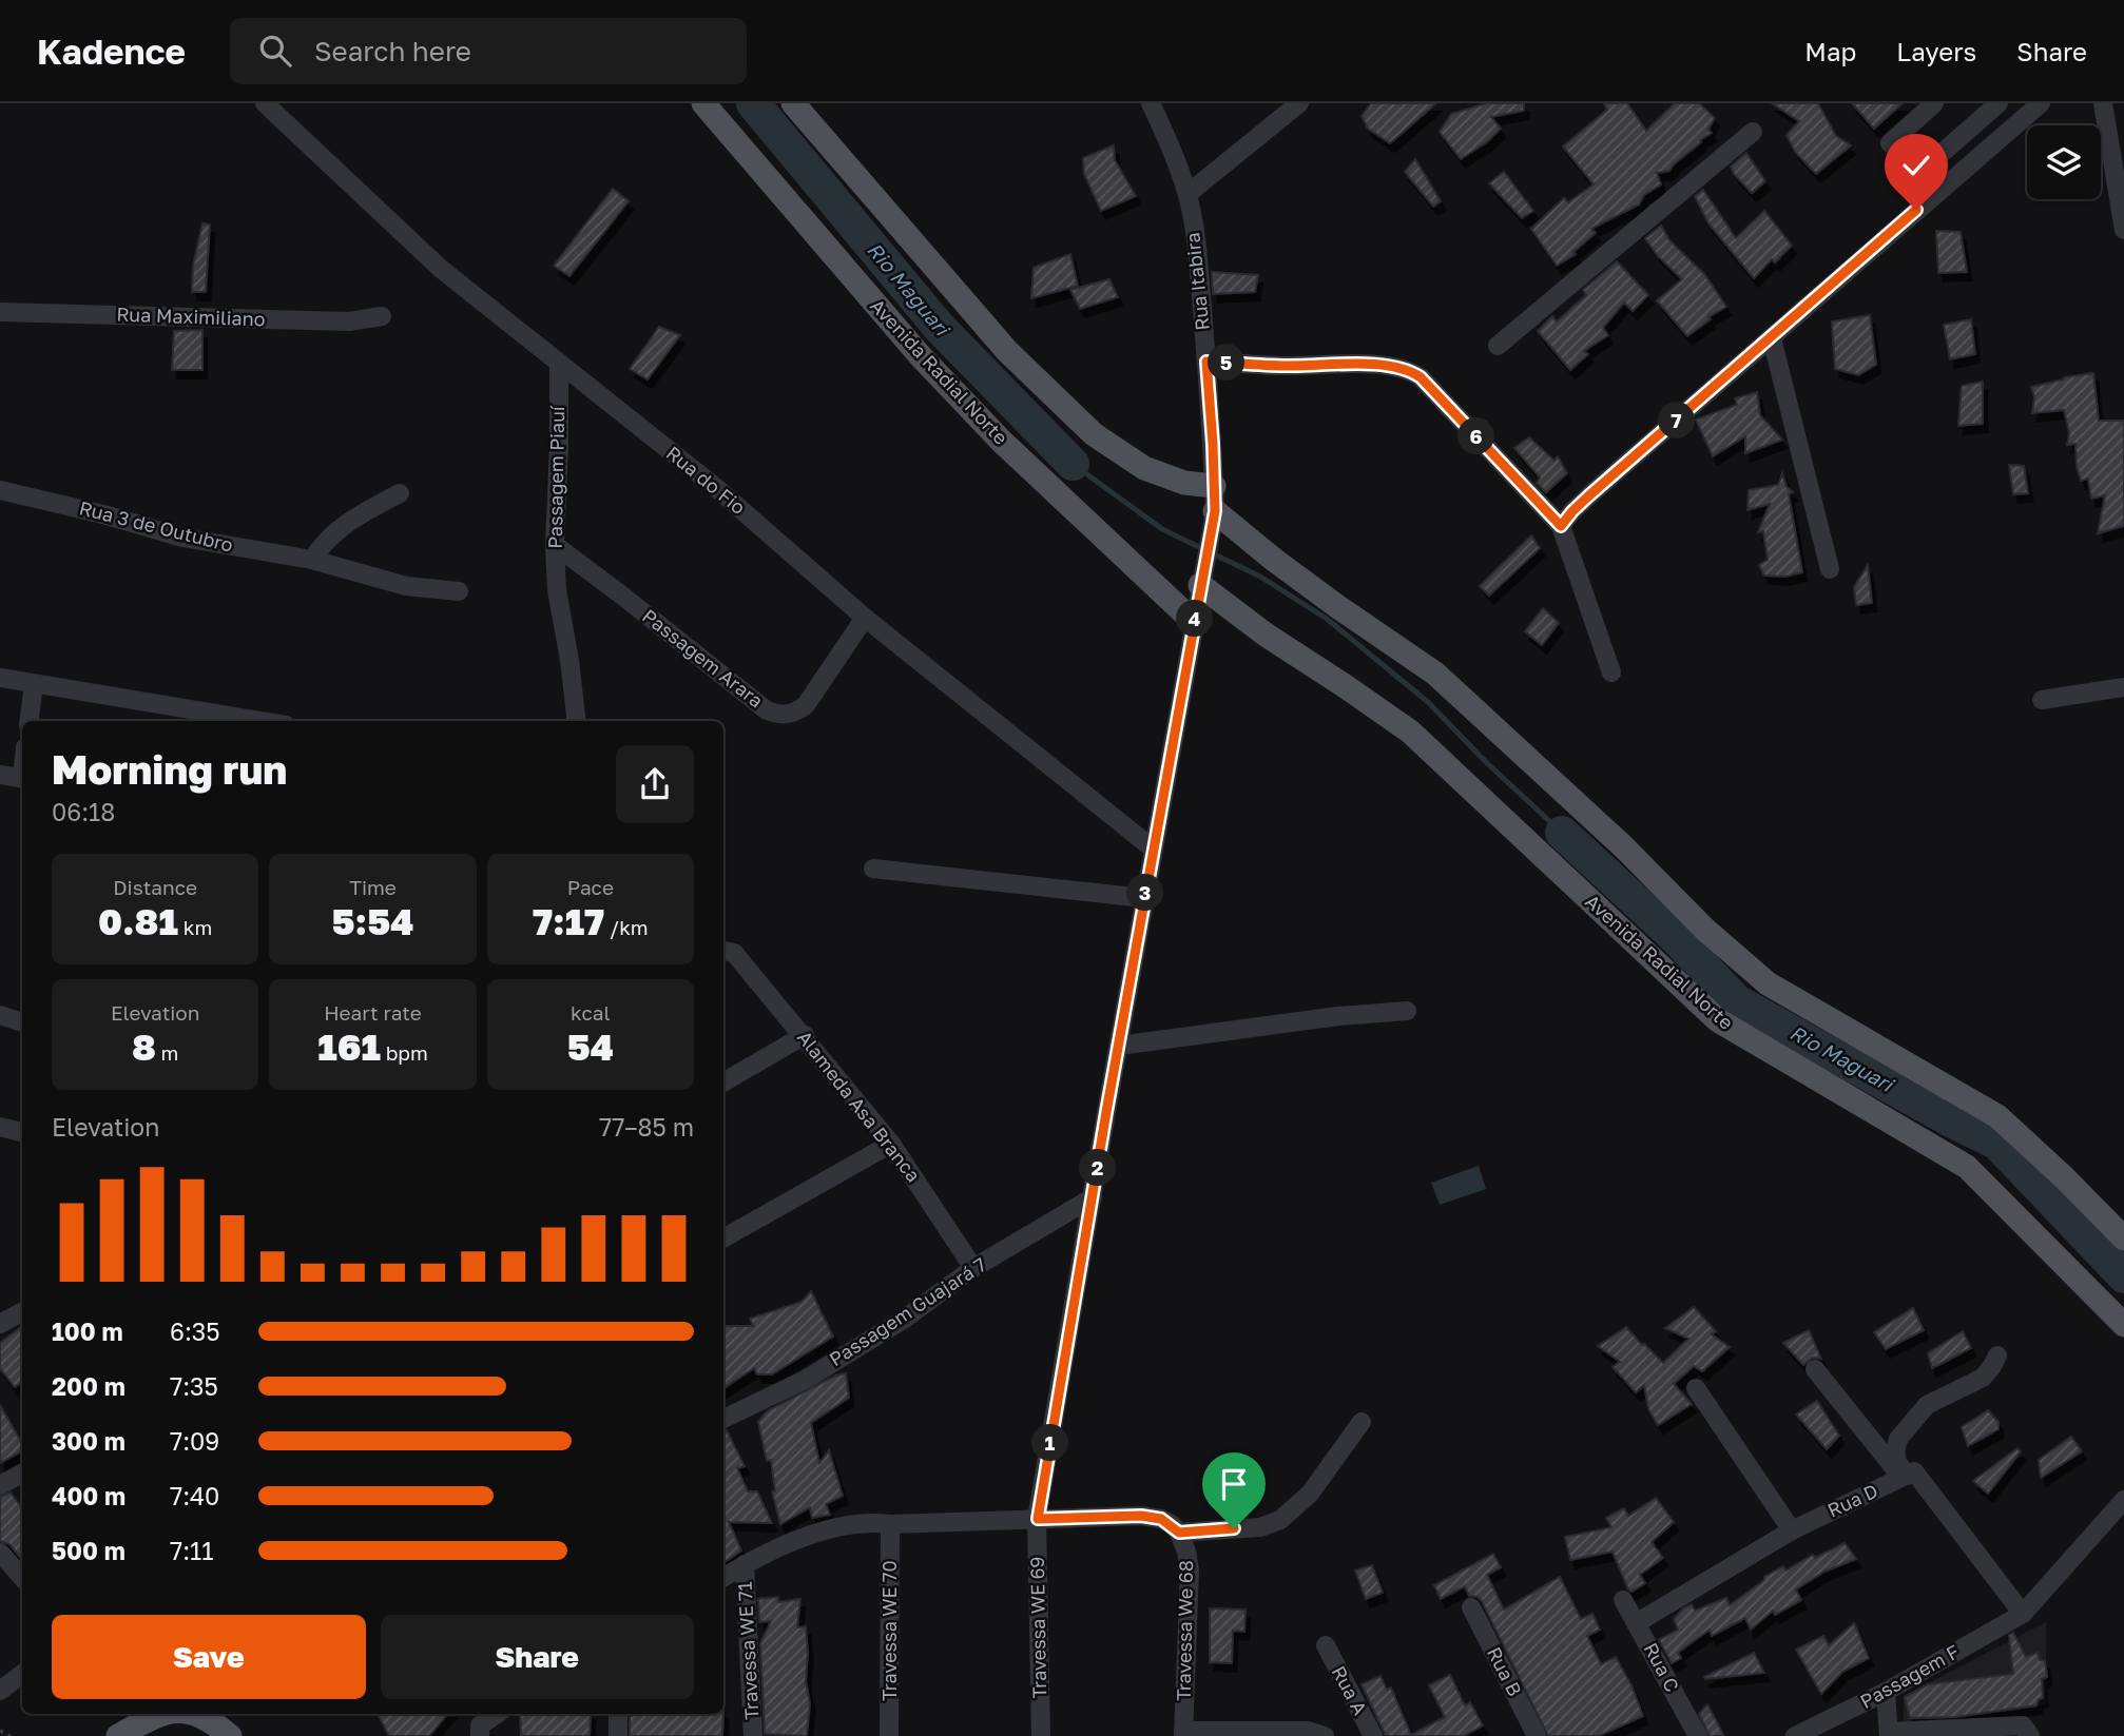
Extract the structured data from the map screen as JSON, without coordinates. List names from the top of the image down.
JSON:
{
  "streets": {
    "main road": ["Avenida Radial Norte"],
    "street": [
      "Rua Itabira",
      "Rua Maximiliano",
      "Passagem Piauí",
      "Rua do Fio",
      "Rua 3 de Outubro",
      "Passagem Arara",
      "Alameda Asa Branca",
      "Passagem Guajará 7",
      "Rua D",
      "Travessa WE 69",
      "Travessa WE 70",
      "Travessa We 68",
      "Travessa WE 71",
      "Rua C",
      "Rua B",
      "Passagem F",
      "Rua A"
    ]
  },
  "crossings": [
    ["Rua Itabira", "Avenida Radial Norte"],
    ["Rua Itabira", "Rua do Fio"],
    ["Rua Itabira", "Travessa WE 69"],
    ["Passagem Piauí", "Rua do Fio"],
    ["Passagem Piauí", "Passagem Arara"],
    ["Rua do Fio", "Passagem Arara"],
    ["Alameda Asa Branca", "Passagem Guajará 7"],
    ["Passagem Guajará 7", "Travessa WE 69"],
    ["Rua D", "Rua C"]
  ],
  "water": ["Rio Maguari"],
  "page": {
    "header": "Kadence",
    "search": "Search here",
    "nav": ["Map", "Layers", "Share"],
    "pins": [
      "5",
      "7",
      "6",
      "4",
      "3",
      "2",
      "1"
    ],
    "heading": ["Morning run", "06:18"],
    "stats": [
      ["Distance", "0.81 km"],
      ["Time", "5:54"],
      ["Pace", "7:17 /km"],
      ["Elevation", "8 m"],
      ["Heart rate", "161 bpm"],
      ["kcal", "54"]
    ],
    "chart": ["Elevation", "77–85 m"],
    "list": [
      {
        "name": "100 m",
        "note": "6:35"
      },
      {
        "name": "200 m",
        "note": "7:35"
      },
      {
        "name": "300 m",
        "note": "7:09"
      },
      {
        "name": "400 m",
        "note": "7:40"
      },
      {
        "name": "500 m",
        "note": "7:11"
      }
    ],
    "buttons": ["Save", "Share"]
  }
}
